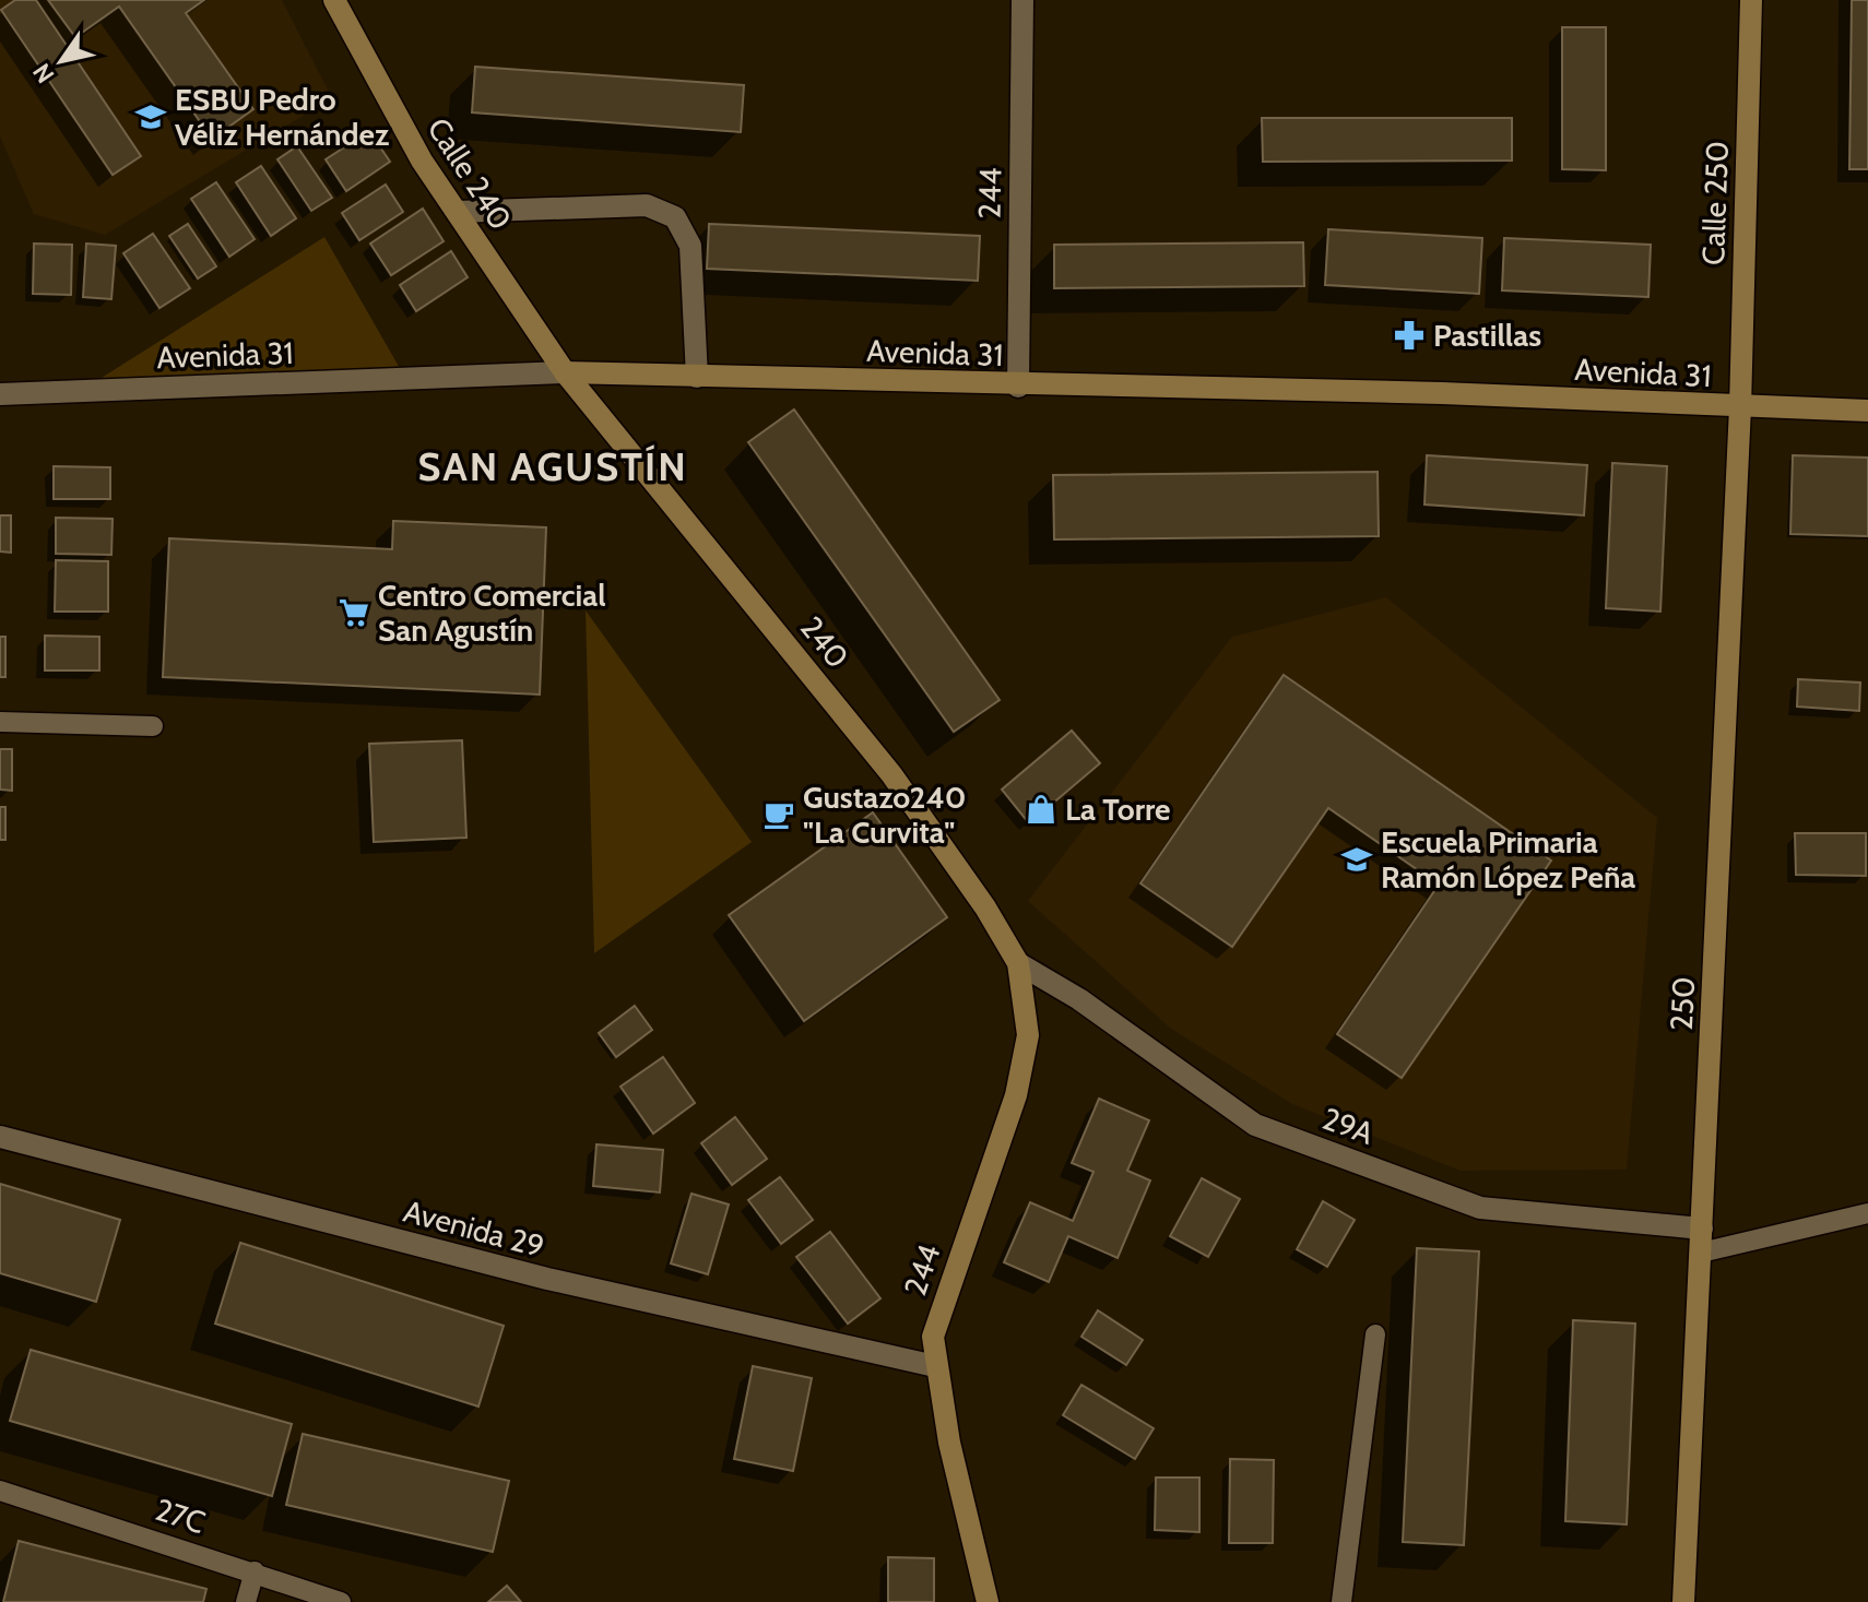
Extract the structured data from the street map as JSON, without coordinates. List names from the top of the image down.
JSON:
{
  "streets": {
    "street": [
      "Calle 240",
      "244",
      "Calle 250",
      "Avenida 31",
      "240",
      "250",
      "29A",
      "Avenida 29"
    ],
    "lane": ["27C"]
  },
  "crossings": [
    ["Calle 240", "Avenida 31"],
    ["Calle 240", "240"],
    ["244", "Avenida 31"],
    ["244", "240"],
    ["244", "29A"],
    ["244", "Avenida 29"],
    ["Calle 250", "Avenida 31"],
    ["Calle 250", "250"],
    ["Avenida 31", "240"],
    ["Avenida 31", "250"],
    ["240", "29A"],
    ["250", "29A"]
  ],
  "districts": ["SAN AGUSTÍN"],
  "places": {
    "school or university": ["ESBU Pedro Véliz Hernández", "Escuela Primaria Ramón López Peña"],
    "pharmacy": ["Pastillas"],
    "supermarket": ["Centro Comercial San Agustín"],
    "shop": ["La Torre"],
    "cafe": ["Gustazo240 \"La Curvita\""]
  },
  "north": "bottom left"
}
